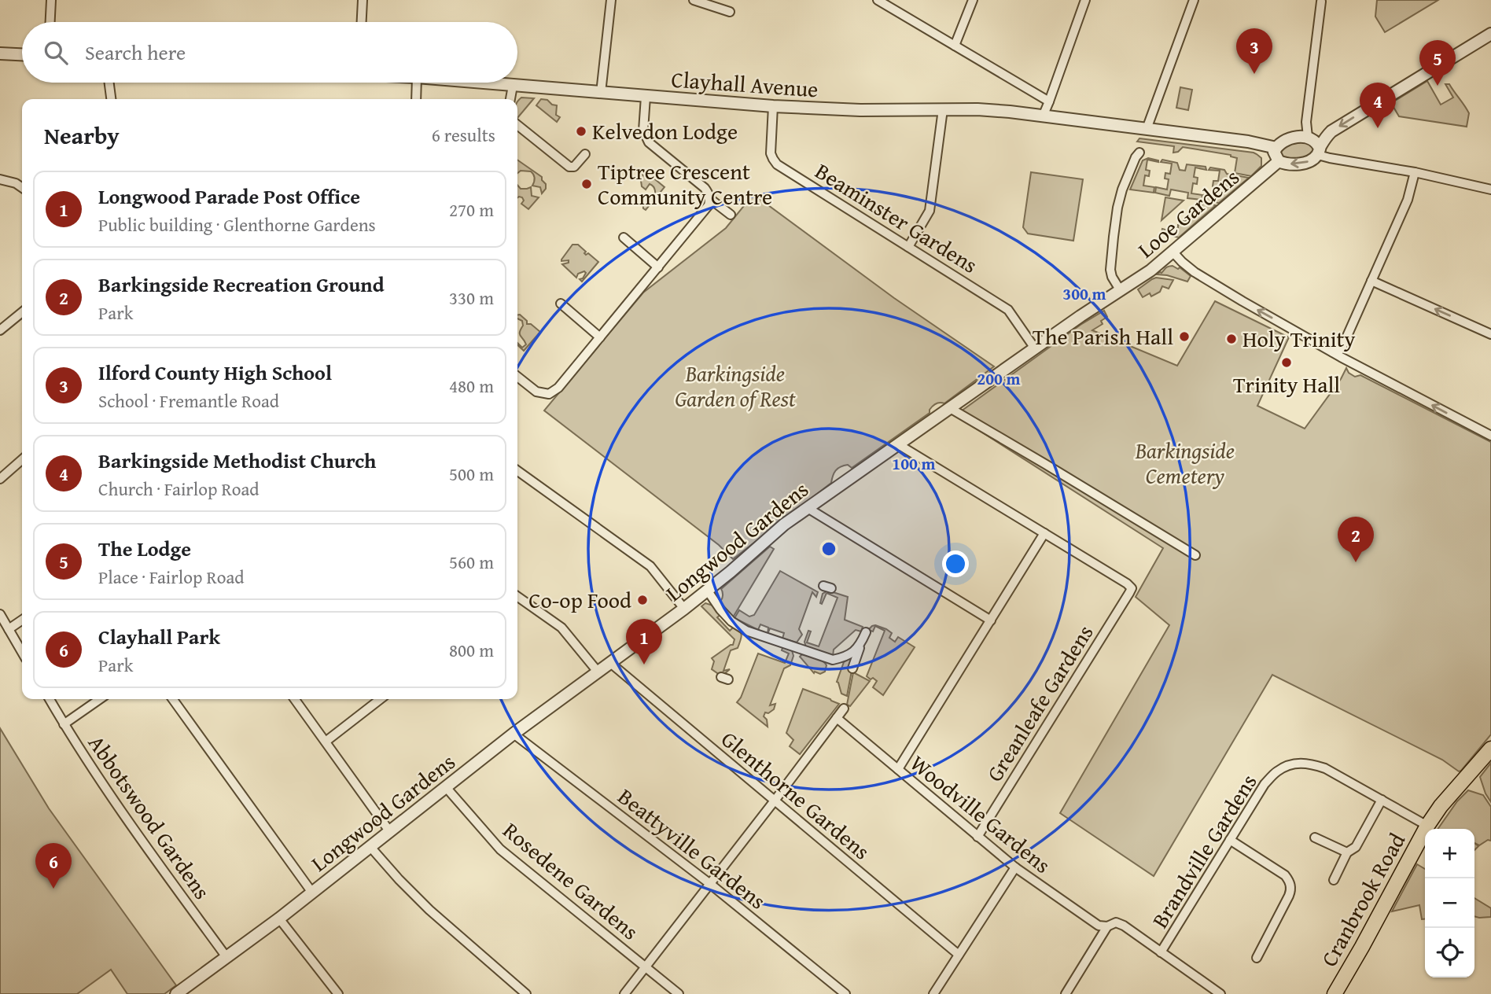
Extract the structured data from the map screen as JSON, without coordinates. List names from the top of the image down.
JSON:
{
  "streets": {
    "main road": ["Cranbrook Road"],
    "street": [
      "Clayhall Avenue",
      "Looe Gardens",
      "Beaminster Gardens",
      "Longwood Gardens",
      "Greanleafe Gardens",
      "Glenthorne Gardens",
      "Woodville Gardens",
      "Abbotswood Gardens",
      "Beattyville Gardens",
      "Brandville Gardens",
      "Rosedene Gardens"
    ]
  },
  "crossings": [
    ["Clayhall Avenue", "Looe Gardens"],
    ["Clayhall Avenue", "Beaminster Gardens"],
    ["Looe Gardens", "Longwood Gardens"],
    ["Beaminster Gardens", "Longwood Gardens"],
    ["Longwood Gardens", "Glenthorne Gardens"],
    ["Longwood Gardens", "Abbotswood Gardens"],
    ["Longwood Gardens", "Beattyville Gardens"],
    ["Longwood Gardens", "Rosedene Gardens"],
    ["Greanleafe Gardens", "Woodville Gardens"],
    ["Woodville Gardens", "Brandville Gardens"],
    ["Brandville Gardens", "Cranbrook Road"]
  ],
  "parks": ["Barkingside Garden of Rest", "Barkingside Cemetery"],
  "places": [
    "Kelvedon Lodge",
    "Tiptree Crescent Community Centre",
    "The Parish Hall",
    "Holy Trinity",
    "Trinity Hall",
    "Co-op Food"
  ],
  "page": {
    "search": "Search here",
    "pins": [
      "3",
      "5",
      "4",
      "2",
      "1",
      "6"
    ],
    "heading": ["Nearby", "6 results"],
    "list": [
      {
        "mark": "1",
        "name": "Longwood Parade Post Office",
        "note": "Public building · Glenthorne Gardens",
        "value": "270 m"
      },
      {
        "mark": "2",
        "name": "Barkingside Recreation Ground",
        "note": "Park",
        "value": "330 m"
      },
      {
        "mark": "3",
        "name": "Ilford County High School",
        "note": "School · Fremantle Road",
        "value": "480 m"
      },
      {
        "mark": "4",
        "name": "Barkingside Methodist Church",
        "note": "Church · Fairlop Road",
        "value": "500 m"
      },
      {
        "mark": "5",
        "name": "The Lodge",
        "note": "Place · Fairlop Road",
        "value": "560 m"
      },
      {
        "mark": "6",
        "name": "Clayhall Park",
        "note": "Park",
        "value": "800 m"
      }
    ],
    "map_buttons": ["+", "−"]
  },
  "rings": ["300 m", "200 m", "100 m"]
}
